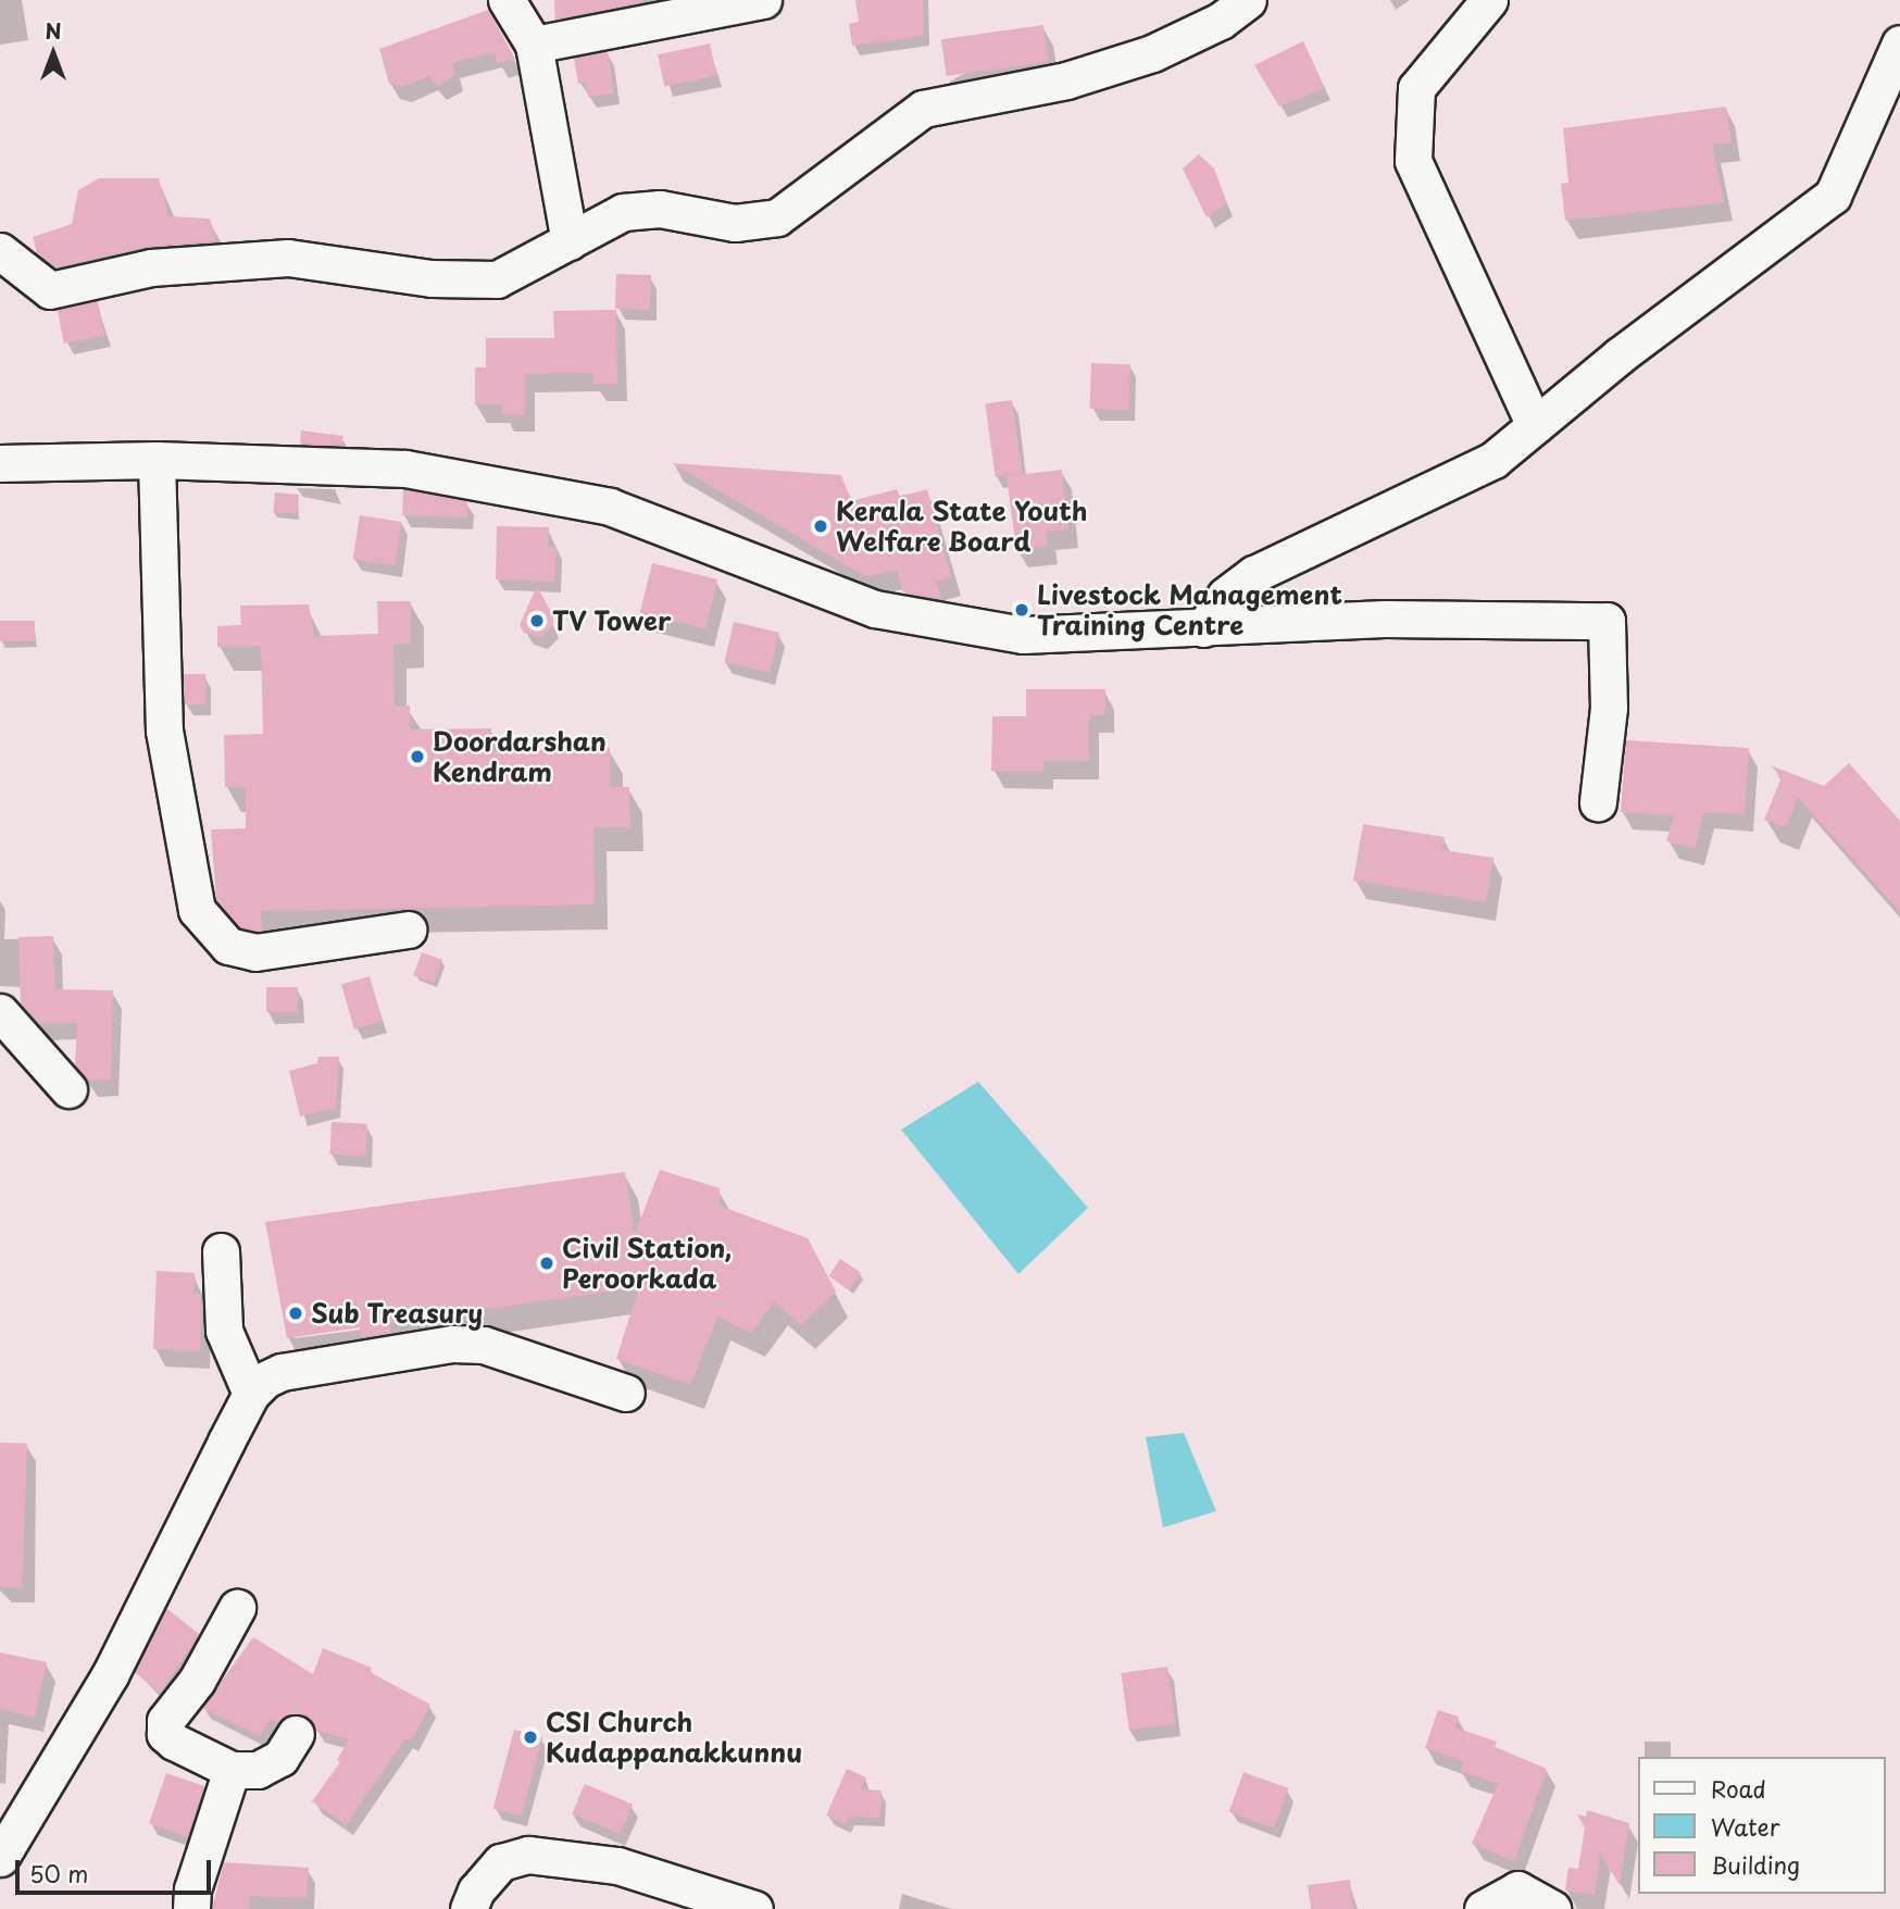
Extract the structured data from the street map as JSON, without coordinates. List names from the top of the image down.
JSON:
{
  "places": [
    "Kerala State Youth Welfare Board",
    "Livestock Management Training Centre",
    "TV Tower",
    "Doordarshan Kendram",
    "Civil Station, Peroorkada",
    "Sub Treasury",
    "CSI Church Kudappanakkunnu"
  ],
  "legend": ["Road", "Water", "Building"],
  "scale_bar": "50 m",
  "north": "top"
}
